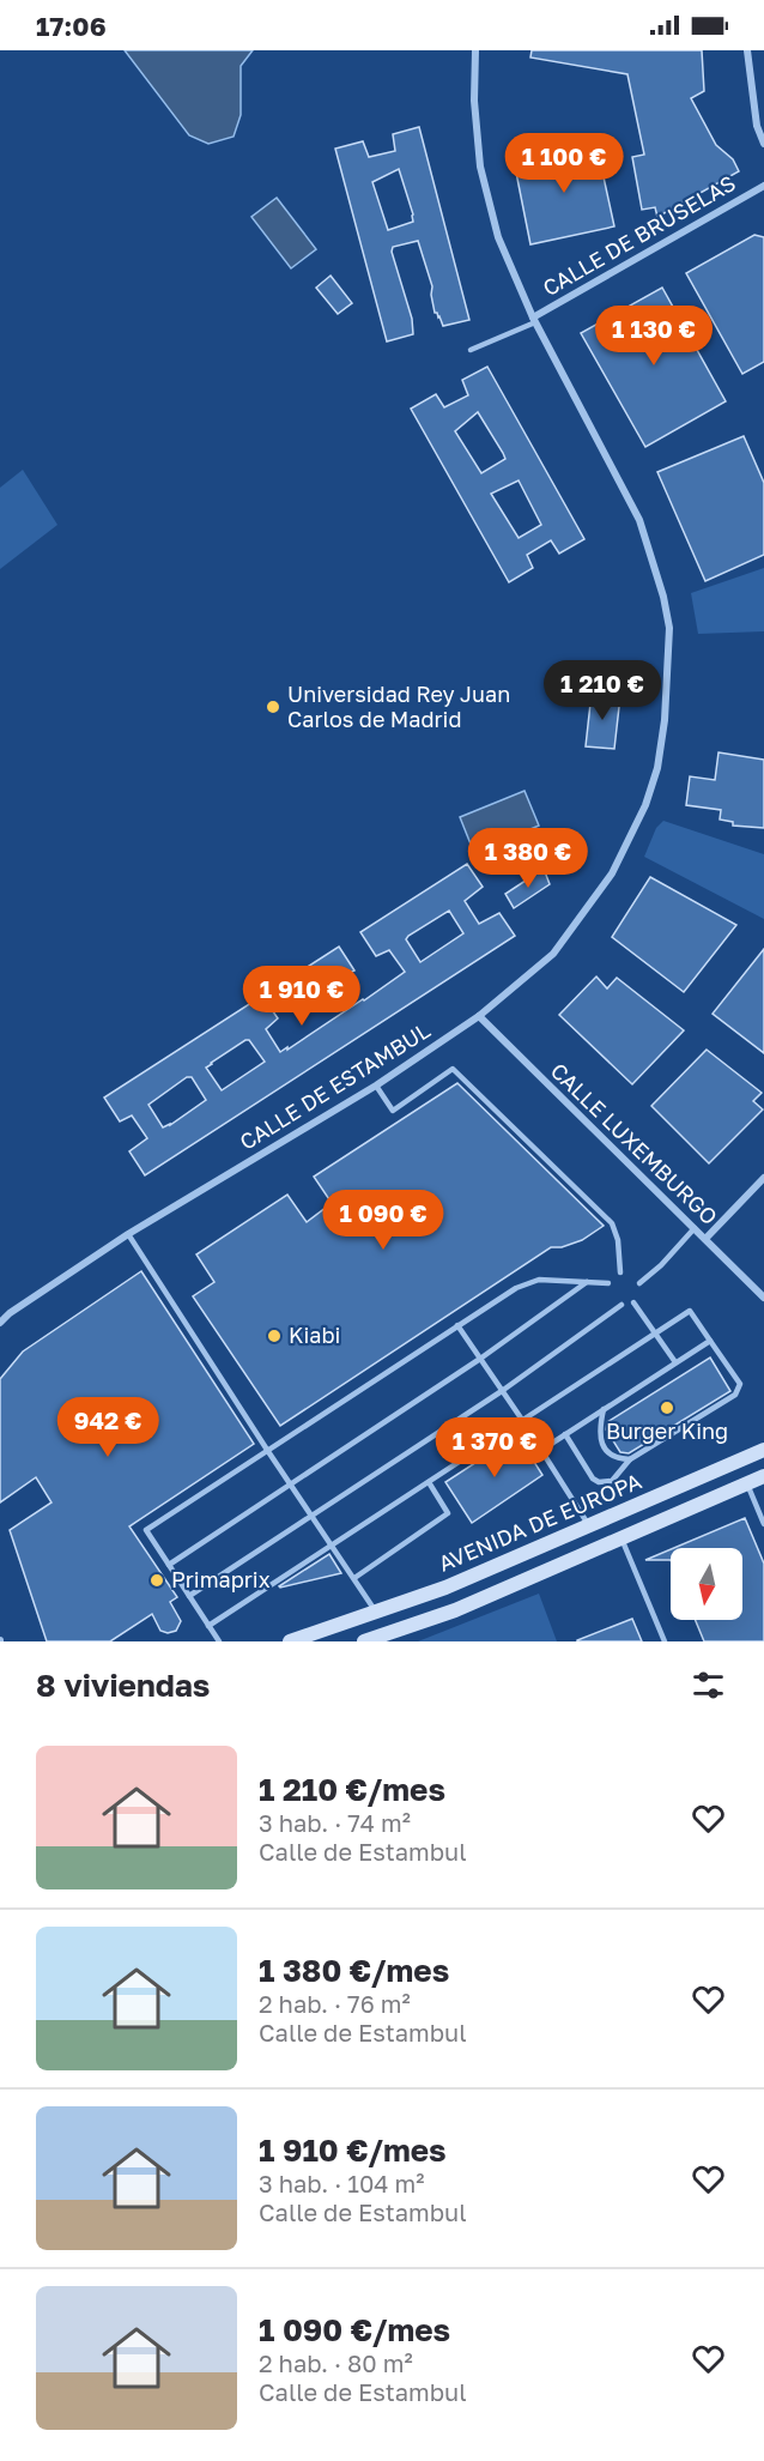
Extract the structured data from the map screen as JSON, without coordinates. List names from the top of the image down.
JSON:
{
  "streets": {
    "street": [
      "CALLE DE BRUSELAS",
      "CALLE DE ESTAMBUL",
      "CALLE LUXEMBURGO",
      "AVENIDA DE EUROPA"
    ]
  },
  "crossings": [
    ["CALLE DE BRUSELAS", "CALLE DE ESTAMBUL"],
    ["CALLE DE ESTAMBUL", "CALLE LUXEMBURGO"]
  ],
  "places": [
    "Universidad Rey Juan Carlos de Madrid",
    "Kiabi",
    "Burger King",
    "Primaprix"
  ],
  "north": "bottom",
  "page": {
    "status": "17:06",
    "price": [
      "1 100 €",
      "1 130 €",
      "1 210 €",
      "1 380 €",
      "1 910 €",
      "1 090 €",
      "942 €",
      "1 370 €"
    ],
    "heading": "8 viviendas",
    "list": [
      {
        "name": "1 210 €/mes",
        "note": "3 hab. · 74 m² · Calle de Estambul"
      },
      {
        "name": "1 380 €/mes",
        "note": "2 hab. · 76 m² · Calle de Estambul"
      },
      {
        "name": "1 910 €/mes",
        "note": "3 hab. · 104 m² · Calle de Estambul"
      },
      {
        "name": "1 090 €/mes",
        "note": "2 hab. · 80 m² · Calle de Estambul"
      }
    ]
  }
}
